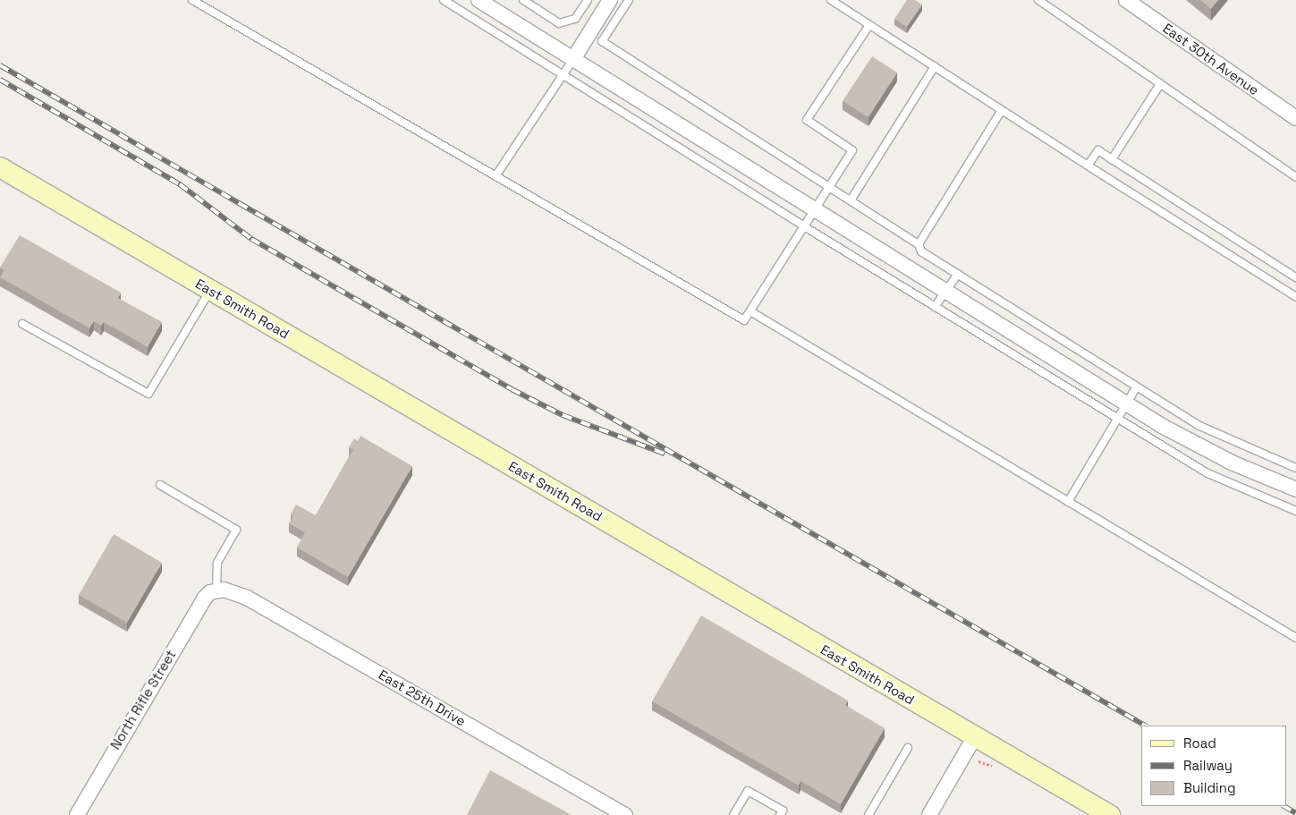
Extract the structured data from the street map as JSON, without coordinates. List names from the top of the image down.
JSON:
{
  "streets": {
    "street": [
      "East 30th Avenue",
      "East Smith Road",
      "East 25th Drive",
      "North Rifle Street"
    ]
  },
  "crossings": [
    ["East 25th Drive", "North Rifle Street"]
  ],
  "legend": ["Road", "Railway", "Building"]
}
